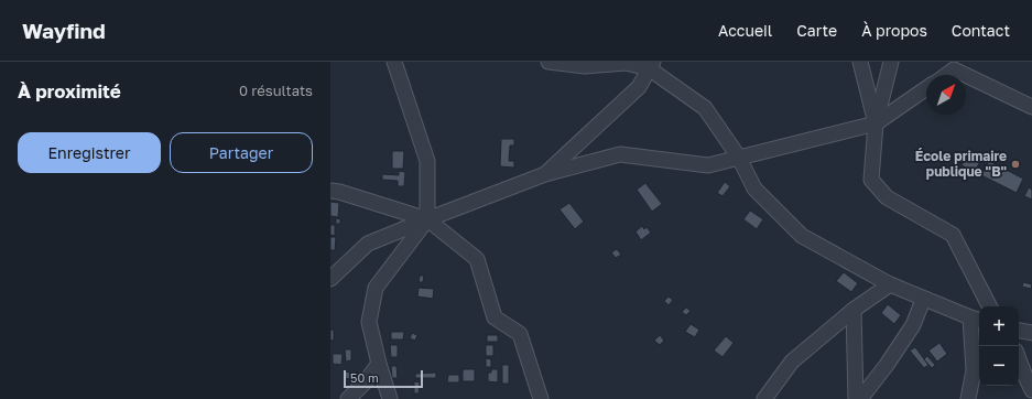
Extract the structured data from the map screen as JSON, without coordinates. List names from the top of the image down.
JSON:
{
  "places": ["École primaire publique \"B\""],
  "scale_bar": "50 m",
  "north": "top right",
  "page": {
    "header": "Wayfind",
    "nav": [
      "Accueil",
      "Carte",
      "À propos",
      "Contact"
    ],
    "heading": ["À proximité", "0 résultats"],
    "buttons": ["Enregistrer", "Partager"],
    "map_buttons": ["+", "−"],
    "scale": "50 m"
  }
}
